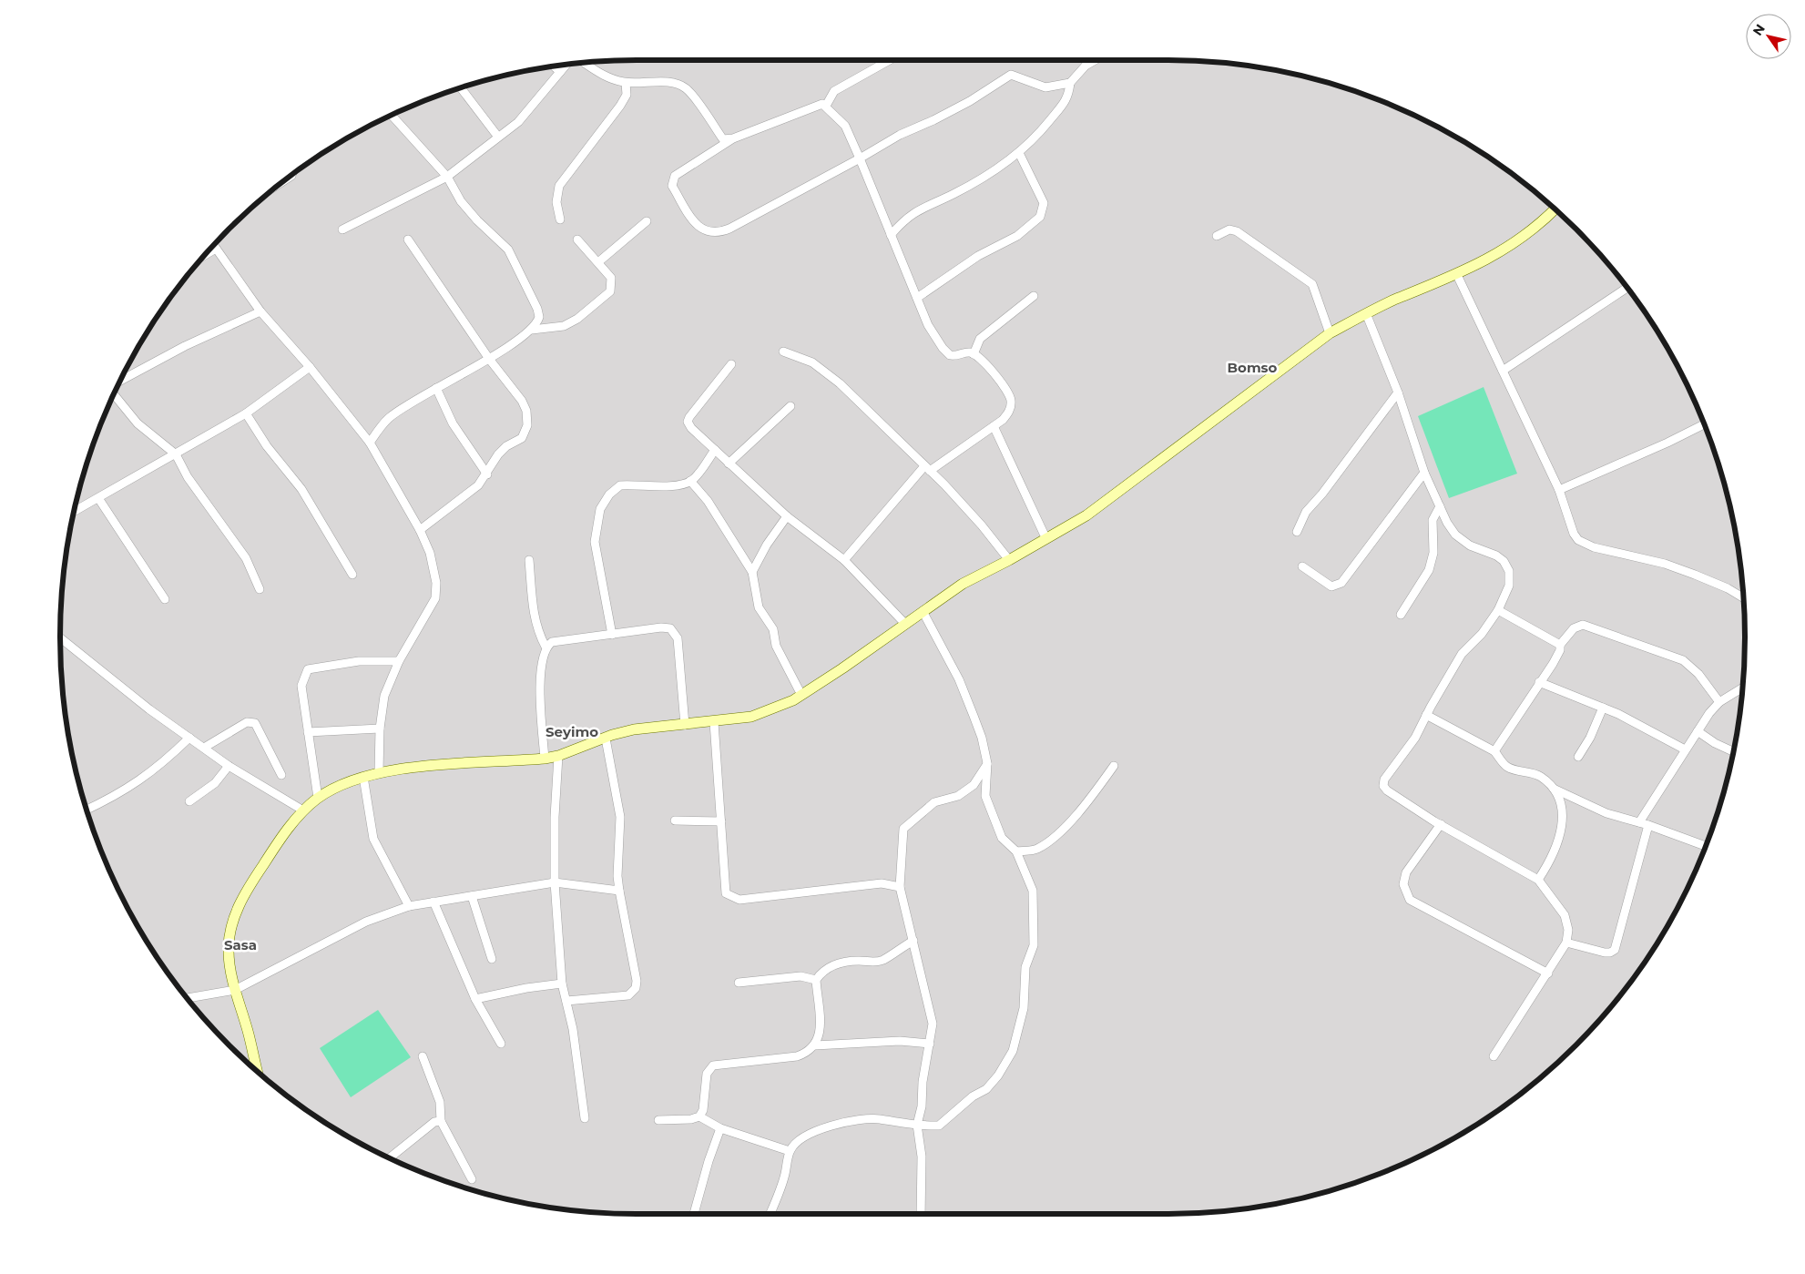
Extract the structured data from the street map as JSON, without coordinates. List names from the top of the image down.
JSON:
{
  "districts": ["Bomso", "Seyimo", "Sasa"],
  "north": "top left"
}
